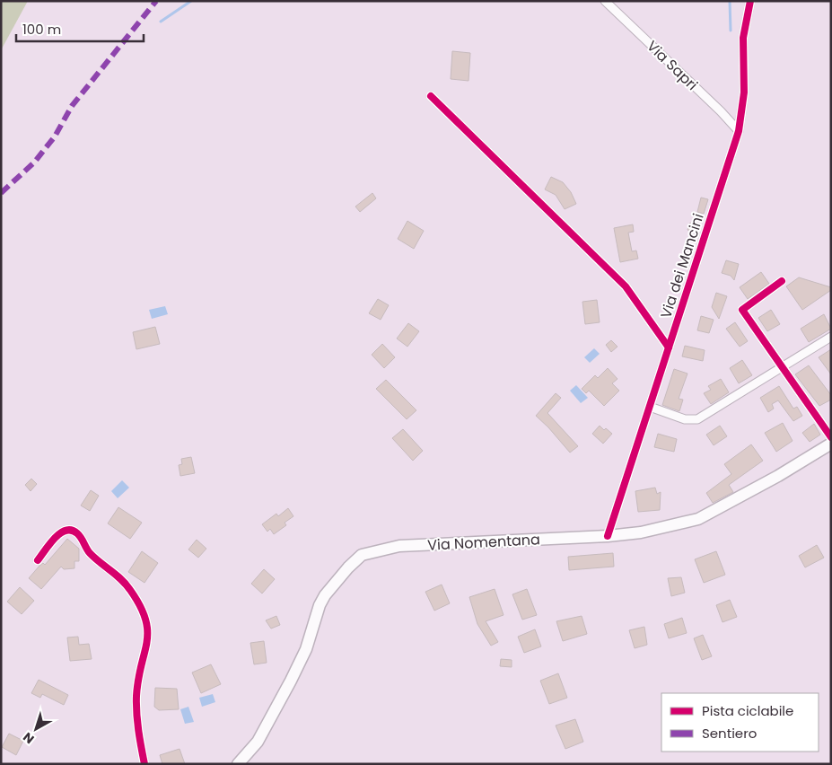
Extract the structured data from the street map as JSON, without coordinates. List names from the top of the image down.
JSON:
{
  "streets": {
    "main road": ["Via Nomentana"],
    "street": ["Via Sapri", "Via dei Mancini"]
  },
  "crossings": [
    ["Via Sapri", "Via dei Mancini"],
    ["Via dei Mancini", "Via Nomentana"]
  ],
  "legend": ["Pista ciclabile", "Sentiero"],
  "scale_bar": "100 m",
  "north": "bottom left"
}
